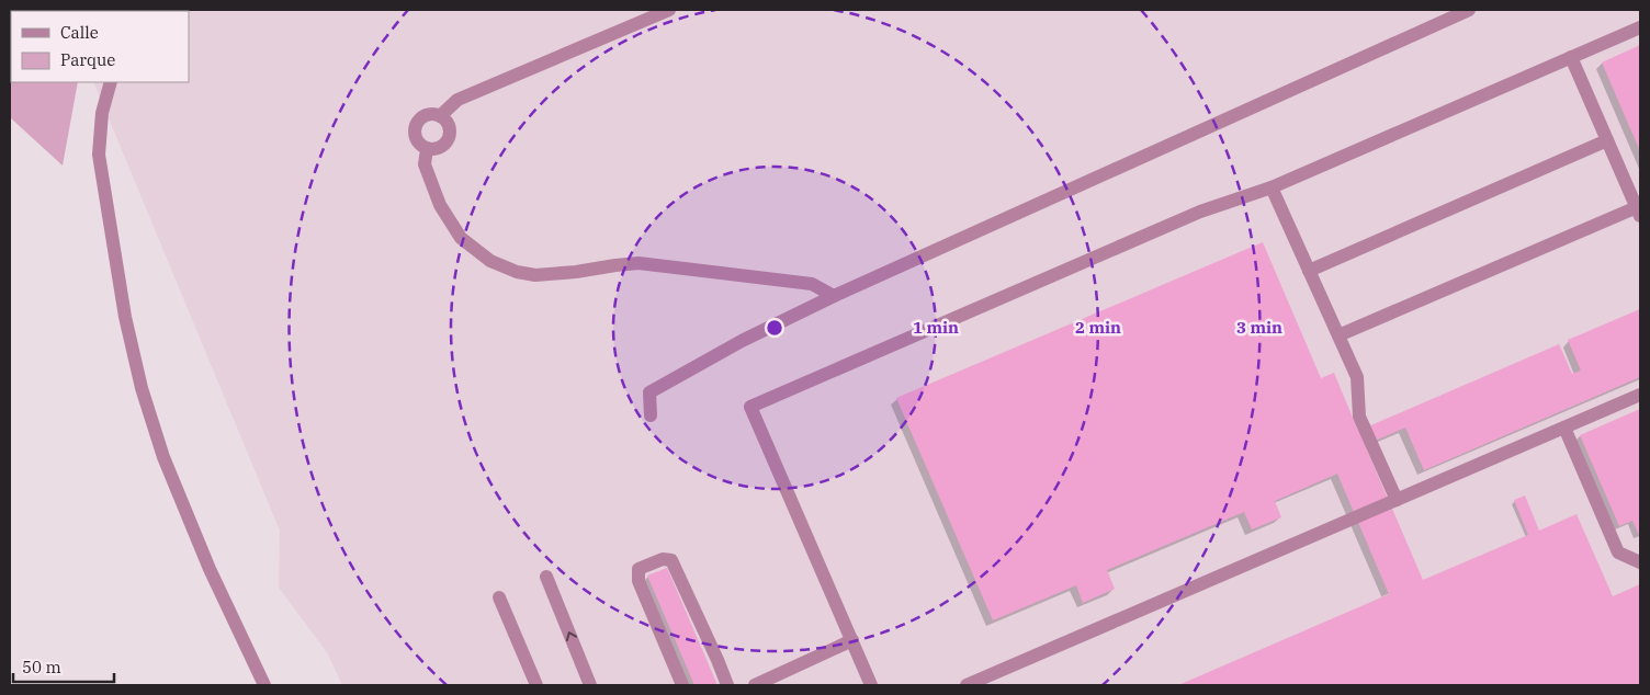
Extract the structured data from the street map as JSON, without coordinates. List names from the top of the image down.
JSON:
{
  "legend": ["Calle", "Parque"],
  "scale_bar": "50 m",
  "rings": ["1 min", "2 min", "3 min"]
}
